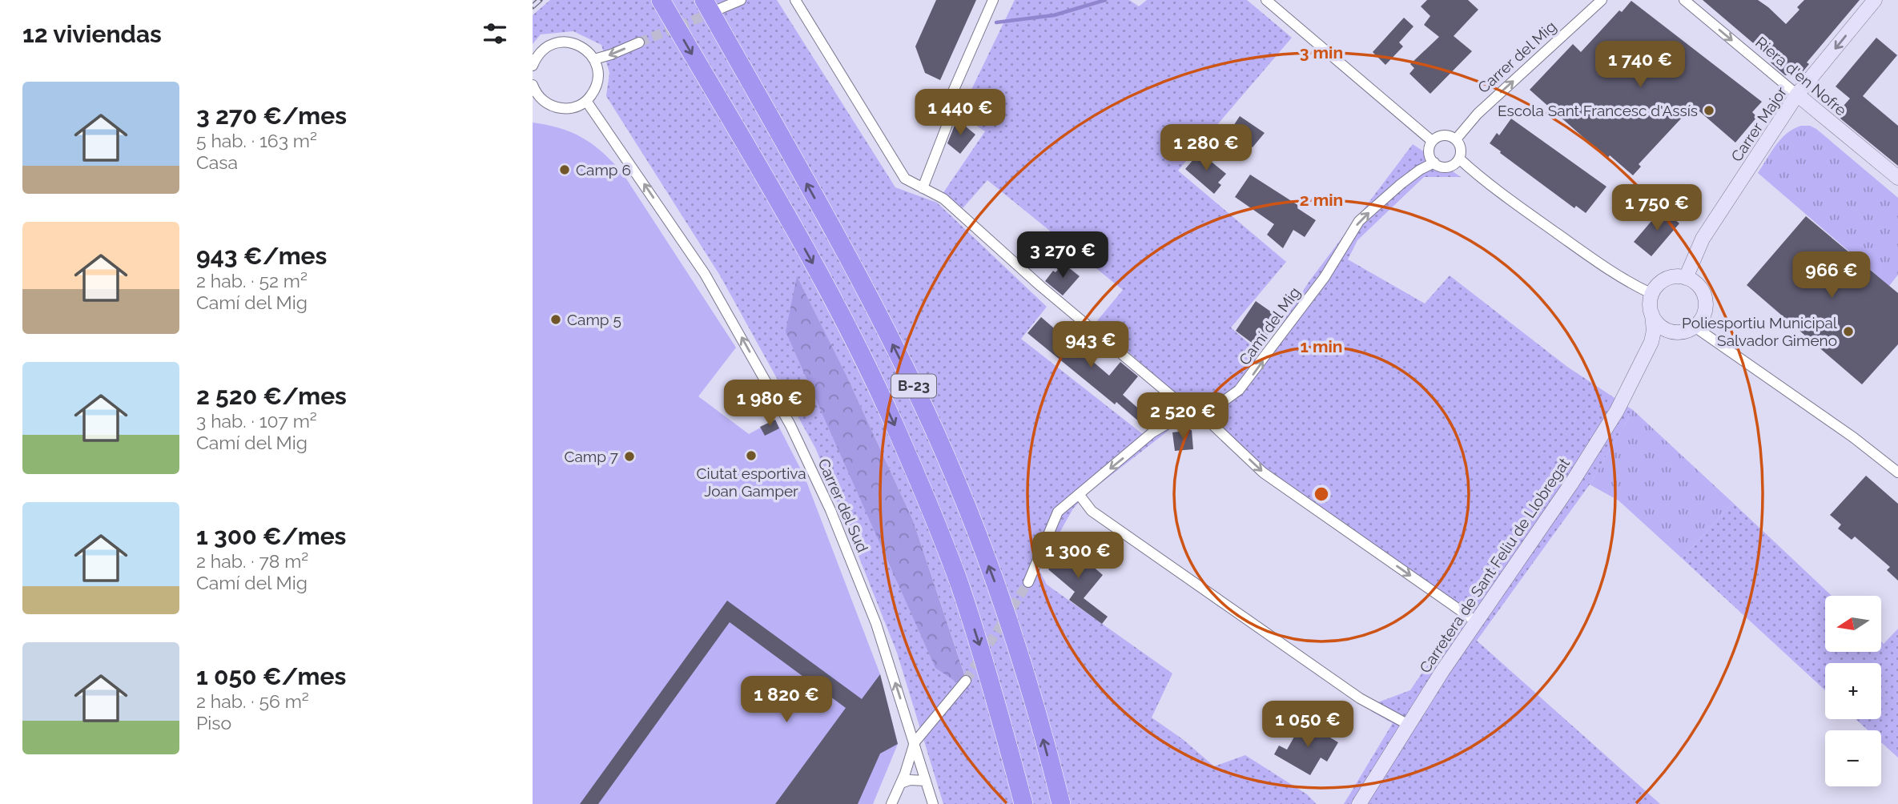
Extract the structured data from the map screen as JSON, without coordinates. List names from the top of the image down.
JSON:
{
  "streets": {
    "highway": ["B-23"],
    "street": [
      "Carrer del Mig",
      "Riera d'en Nofre",
      "Carrer Major",
      "Camí del Mig",
      "Carrer del Sud",
      "Carretera de Sant Feliu de Llobregat"
    ]
  },
  "crossings": [
    ["Carrer del Mig", "Camí del Mig"],
    ["Riera d'en Nofre", "Carrer Major"],
    ["Carrer Major", "Carretera de Sant Feliu de Llobregat"]
  ],
  "one_way": [
    "Carrer del Mig",
    "Riera d'en Nofre",
    "Carrer Major",
    "Carrer del Sud"
  ],
  "places": [
    "Escola Sant Francesc d'Assís",
    "Camp 6",
    "Camp 5",
    "Poliesportiu Municipal Salvador Gimeno",
    "Ciutat esportiva Joan Gamper",
    "Camp 7"
  ],
  "north": "left",
  "page": {
    "heading": "12 viviendas",
    "price": [
      "1 740 €",
      "1 440 €",
      "1 280 €",
      "1 750 €",
      "3 270 €",
      "966 €",
      "943 €",
      "1 980 €",
      "2 520 €",
      "1 300 €",
      "1 820 €",
      "1 050 €"
    ],
    "list": [
      {
        "name": "3 270 €/mes",
        "note": "5 hab. · 163 m² · Casa"
      },
      {
        "name": "943 €/mes",
        "note": "2 hab. · 52 m² · Camí del Mig"
      },
      {
        "name": "2 520 €/mes",
        "note": "3 hab. · 107 m² · Camí del Mig"
      },
      {
        "name": "1 300 €/mes",
        "note": "2 hab. · 78 m² · Camí del Mig"
      },
      {
        "name": "1 050 €/mes",
        "note": "2 hab. · 56 m² · Piso"
      }
    ],
    "map_buttons": ["+", "−"]
  },
  "rings": ["3 min", "2 min", "1 min"]
}
